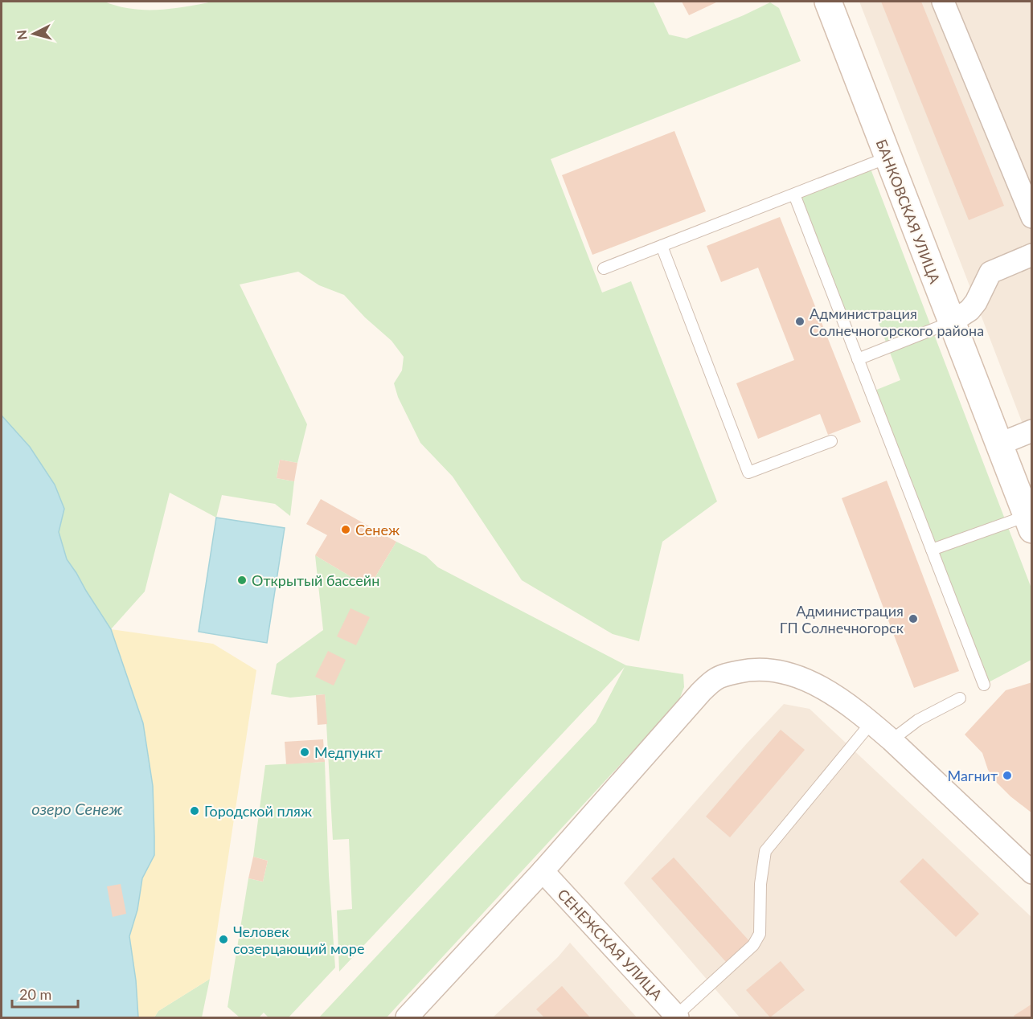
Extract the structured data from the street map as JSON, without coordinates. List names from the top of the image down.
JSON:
{
  "streets": {
    "street": ["БАНКОВСКАЯ УЛИЦА", "СЕНЕЖСКАЯ УЛИЦА"]
  },
  "water": ["озеро Сенеж"],
  "places": [
    "Администрация Солнечногорского района",
    "Сенеж",
    "Открытый бассейн",
    "Администрация ГП Солнечногорск",
    "Медпункт",
    "Магнит",
    "Городской пляж",
    "Человек созерцающий море"
  ],
  "scale_bar": "20 m",
  "north": "left"
}
